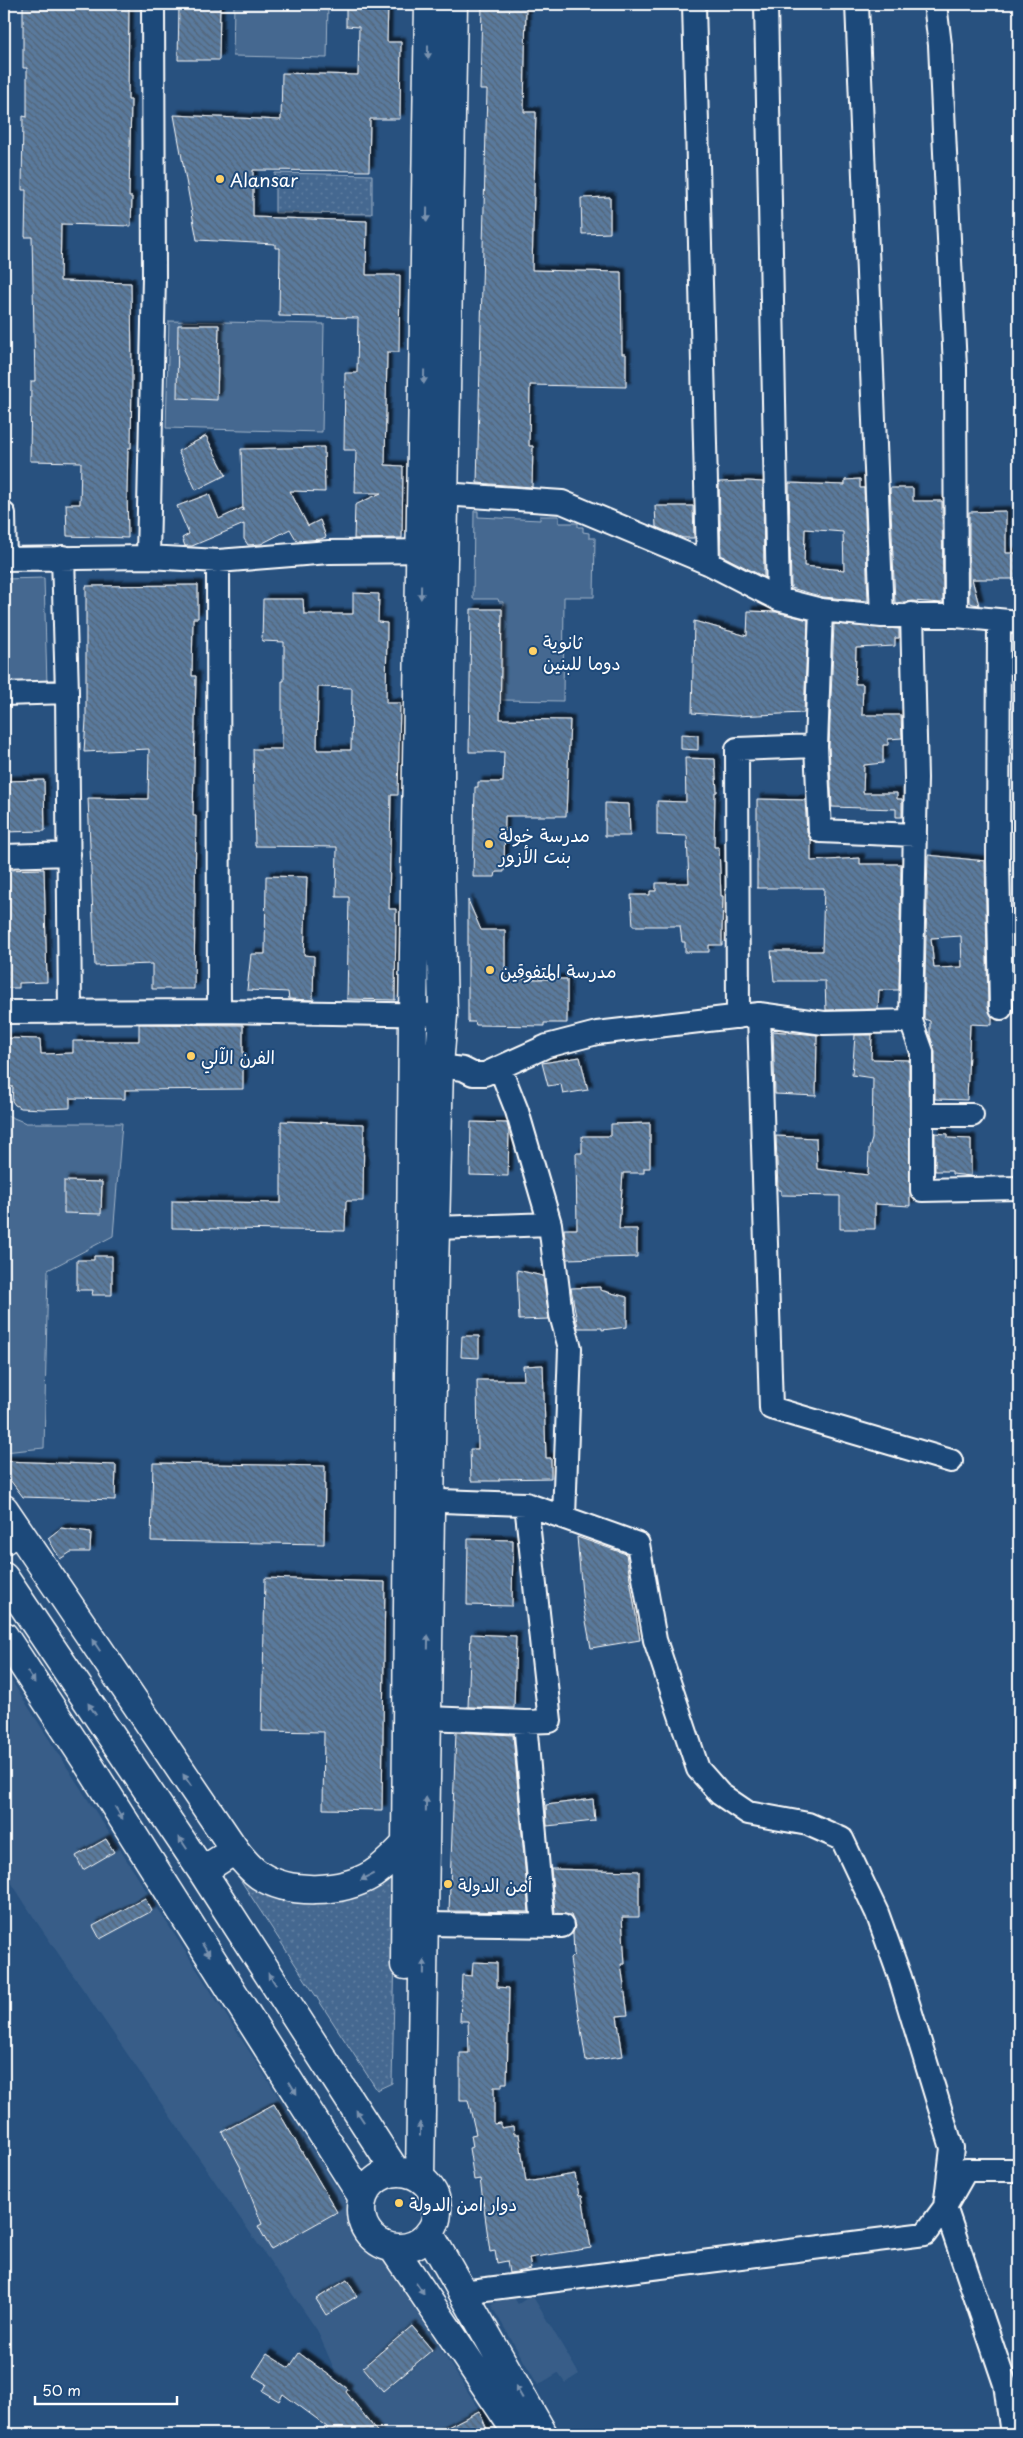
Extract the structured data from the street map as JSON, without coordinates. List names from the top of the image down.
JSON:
{
  "places": [
    "Alansar",
    "ثانوية دوما للبنين",
    "مدرسة خولة بنت الأزور",
    "مدرسة المتفوقين",
    "الفرن الآلي",
    "أمن الدولة",
    "دوار امن الدولة"
  ],
  "scale_bar": "50 m"
}
